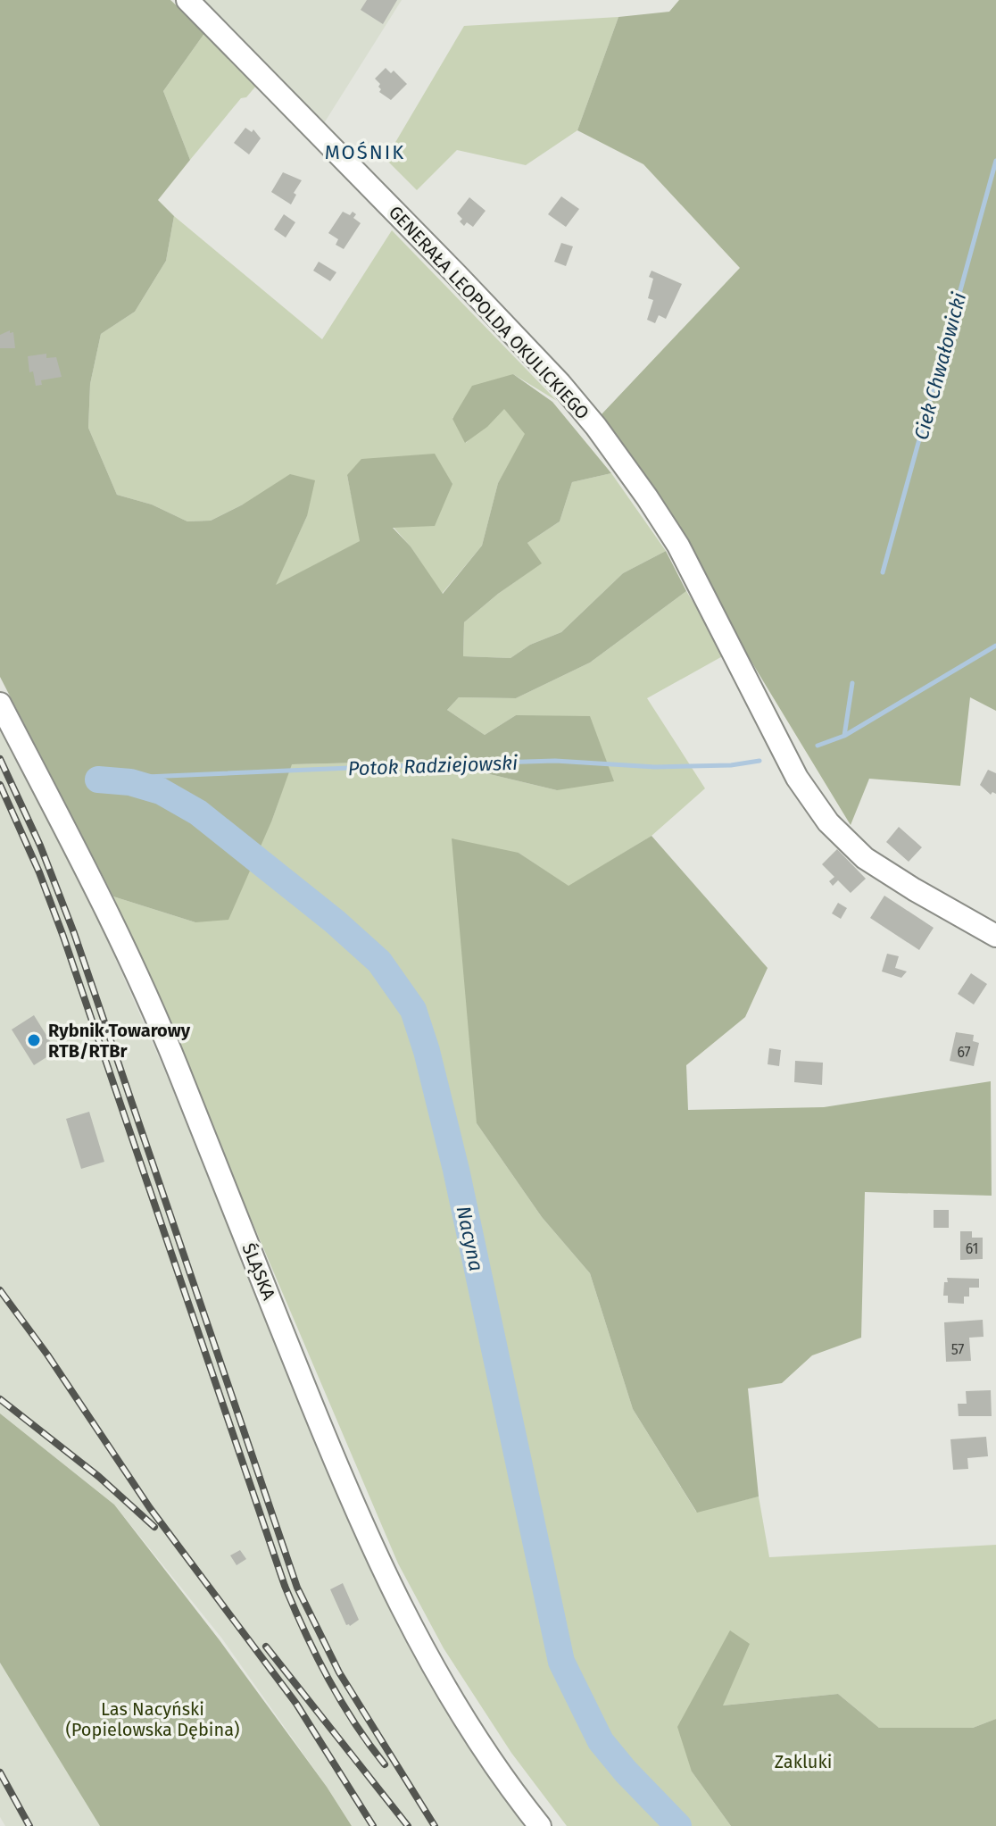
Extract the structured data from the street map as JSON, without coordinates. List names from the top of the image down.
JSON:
{
  "streets": {
    "street": ["GENERAŁA LEOPOLDA OKULICKIEGO", "ŚLĄSKA"]
  },
  "districts": ["MOŚNIK"],
  "water": ["Ciek Chwałowicki", "Potok Radziejowski", "Nacyna"],
  "parks": ["Las Nacyński (Popielowska Dębina)", "Zakluki"],
  "places": ["Rybnik Towarowy RTB/RTBr"],
  "house_numbers": ["67", "61", "57"]
}
